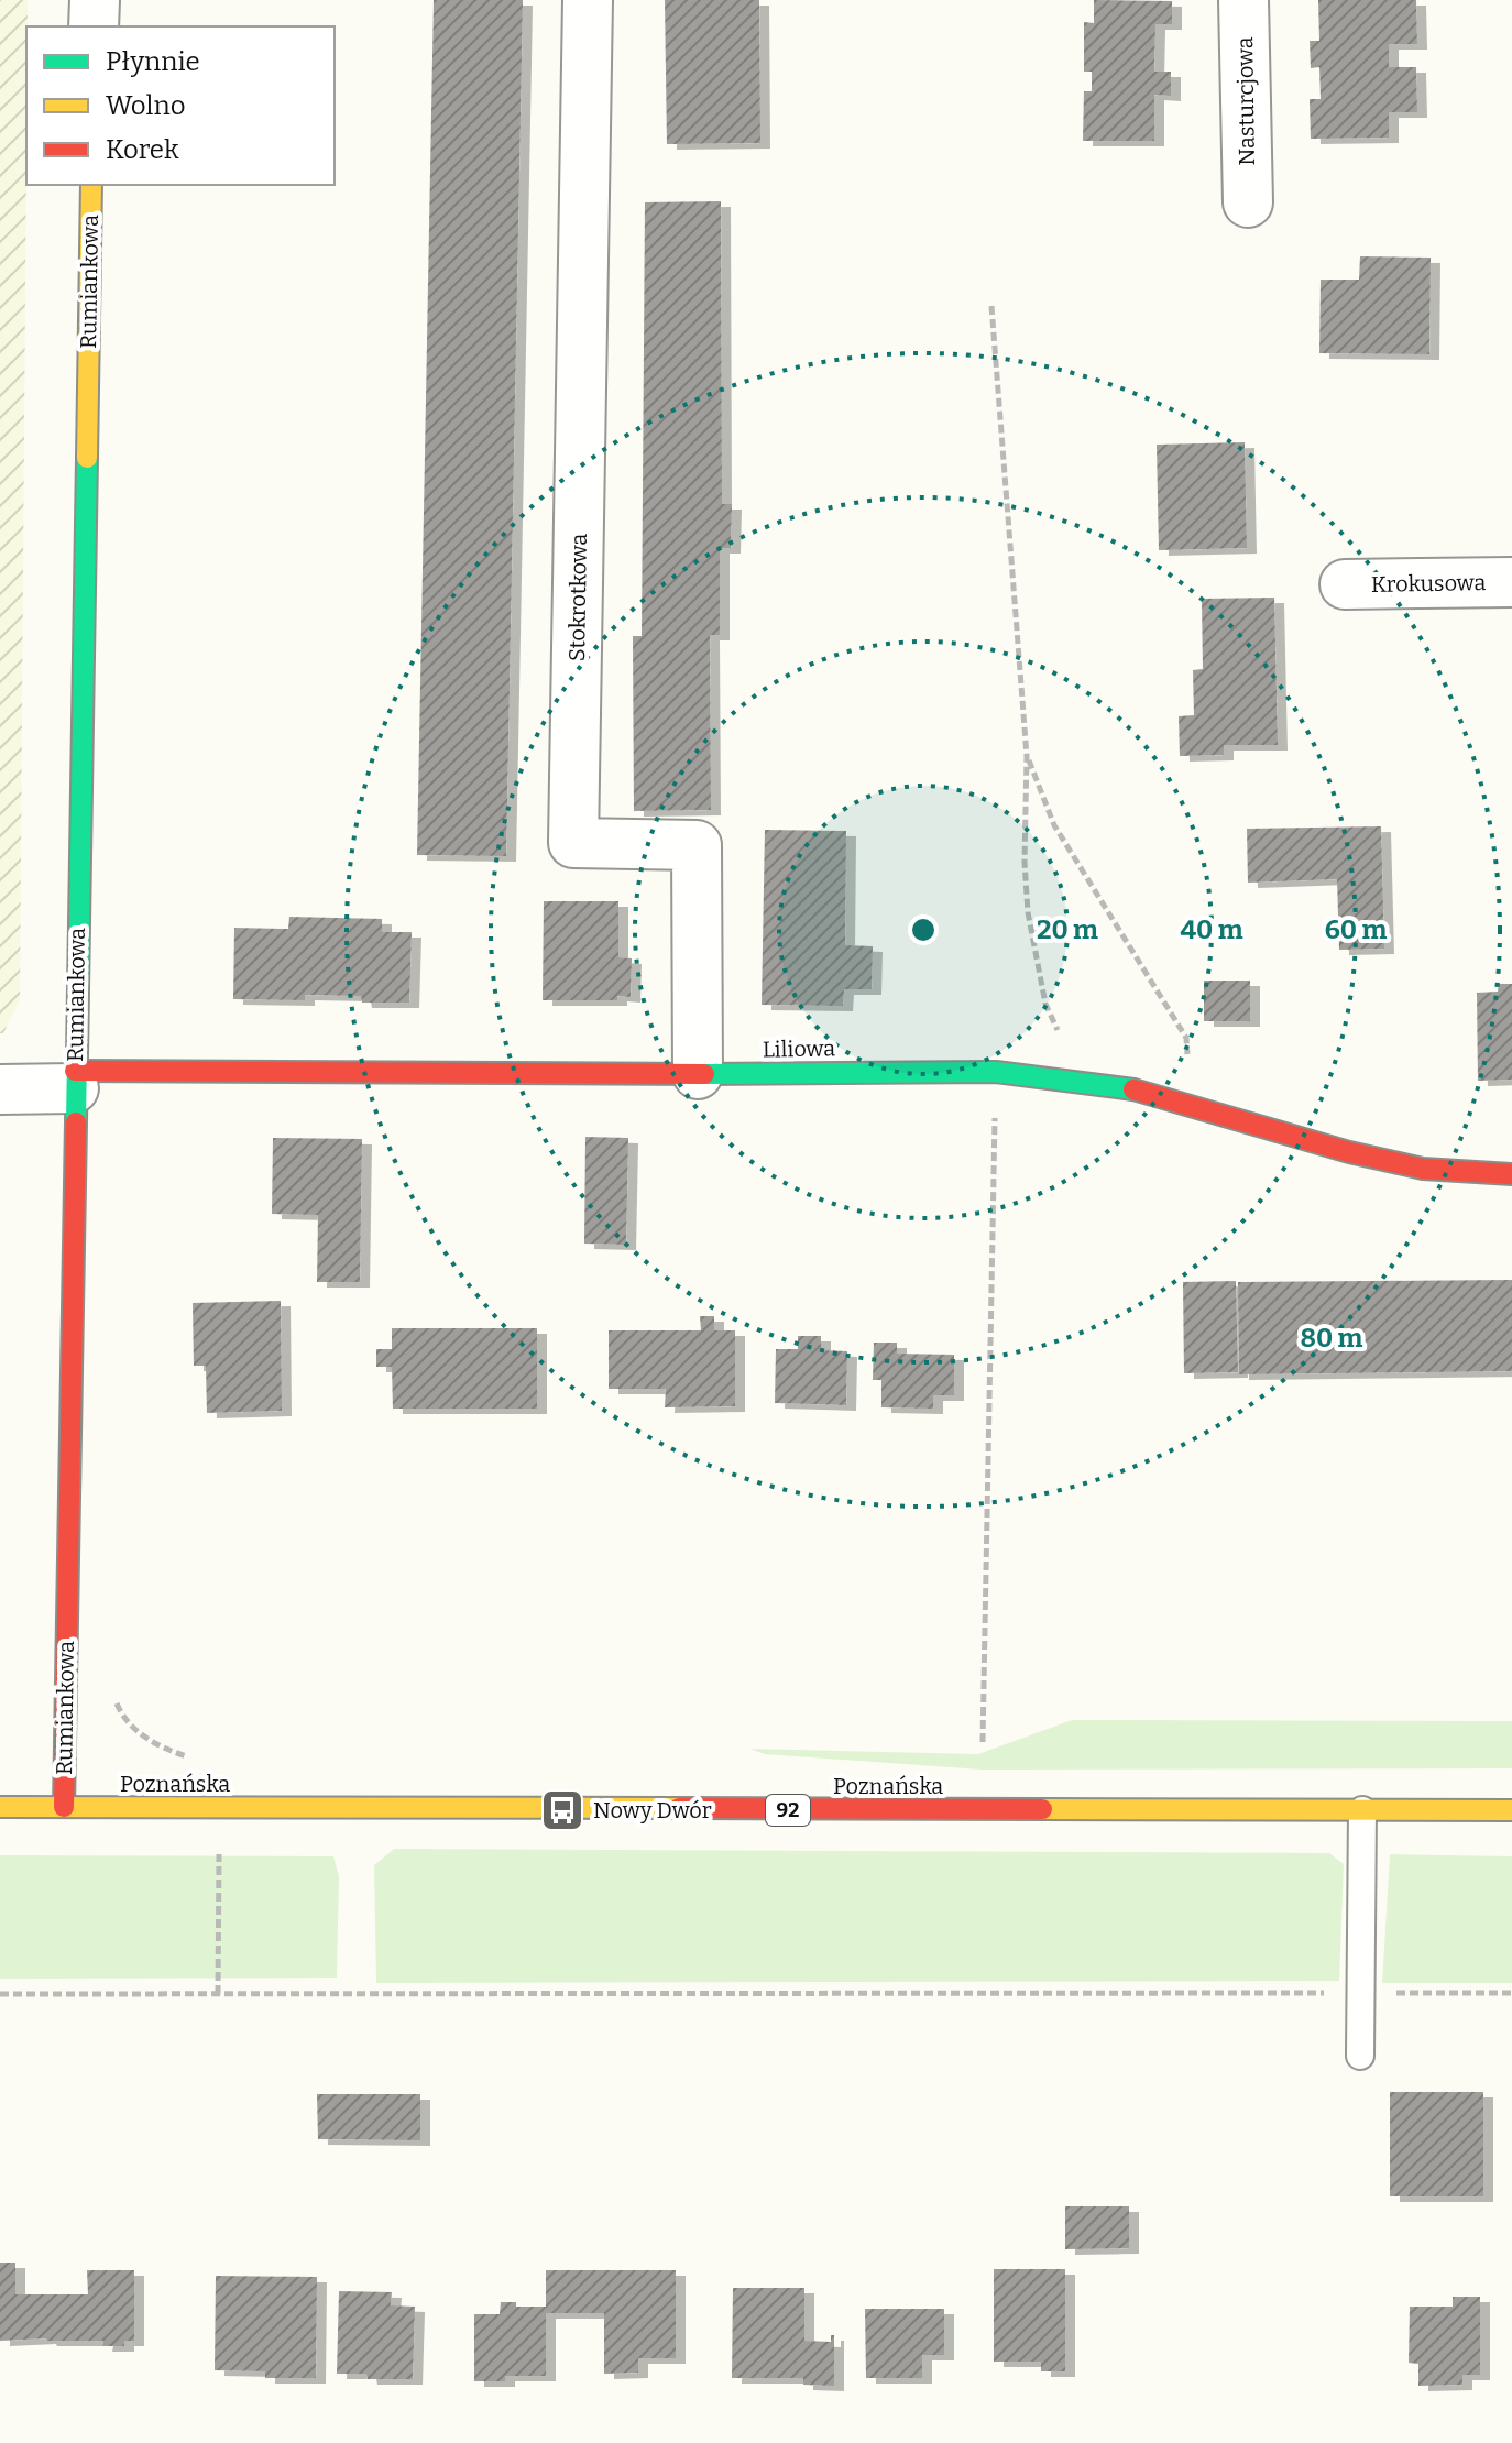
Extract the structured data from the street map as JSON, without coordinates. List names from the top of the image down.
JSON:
{
  "streets": {
    "street": [
      "Nasturcjowa",
      "Rumiankowa",
      "Krokusowa",
      "Stokrotkowa",
      "Liliowa",
      "Poznańska",
      "92"
    ]
  },
  "crossings": [
    ["Rumiankowa", "Liliowa"],
    ["Rumiankowa", "Poznańska"],
    ["Stokrotkowa", "Liliowa"]
  ],
  "places": {
    "bus stop": ["Nowy Dwór"]
  },
  "legend": ["Płynnie", "Wolno", "Korek"],
  "rings": [
    "20 m",
    "40 m",
    "60 m",
    "80 m"
  ]
}
